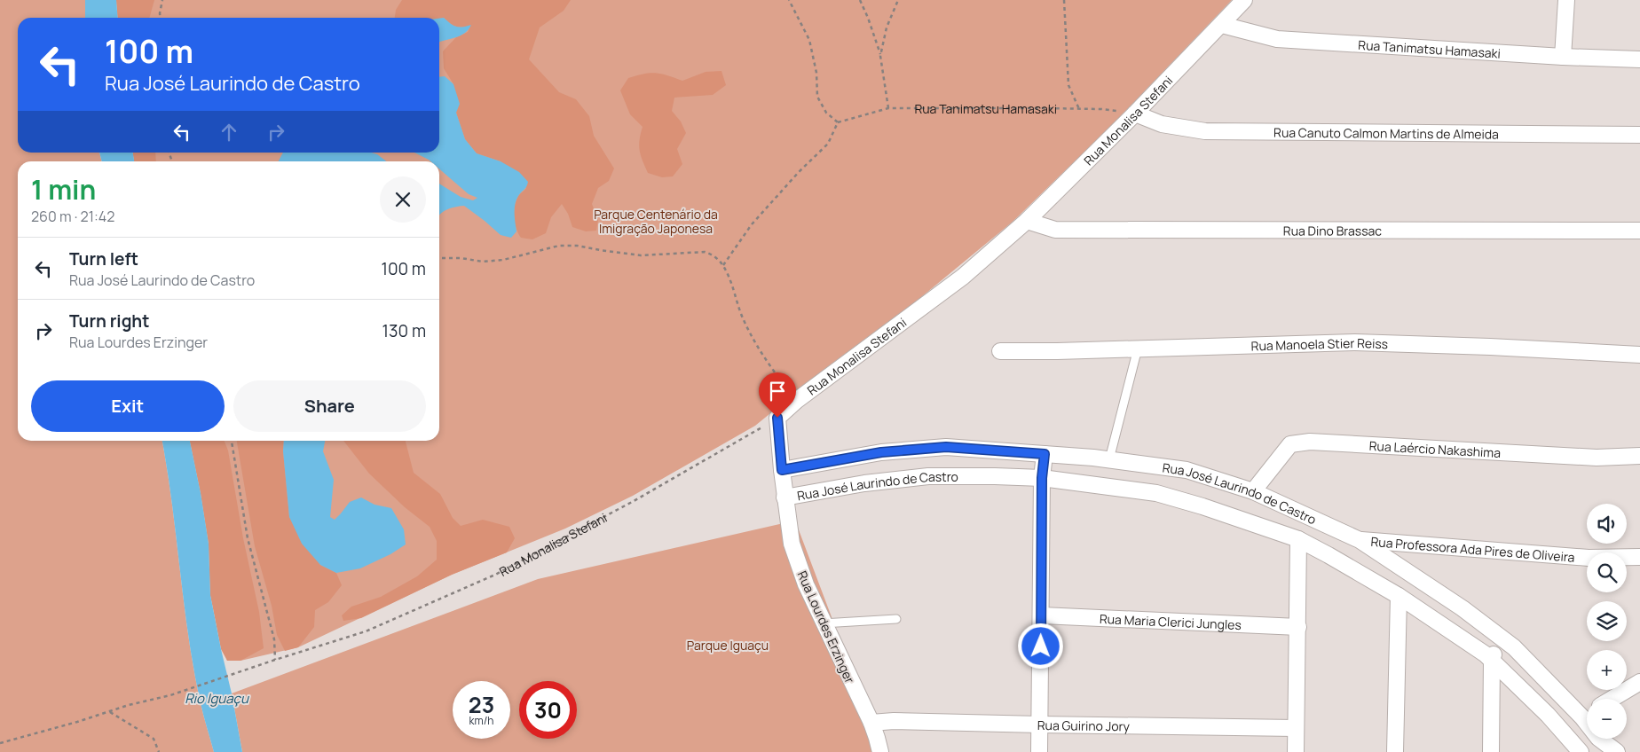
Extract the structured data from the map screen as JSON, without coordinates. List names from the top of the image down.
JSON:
{
  "streets": {
    "street": [
      "Rua Tanimatsu Hamasaki",
      "Rua Monalisa Stefani",
      "Rua Canuto Calmon Martins de Almeida",
      "Rua Dino Brassac",
      "Rua Manoela Stier Reiss",
      "Rua Laércio Nakashima",
      "Rua José Laurindo de Castro",
      "Rua Professora Ada Pires de Oliveira",
      "Rua Maria Clerici Jungles",
      "Rua Lourdes Erzinger",
      "Rua Guirino Jory"
    ]
  },
  "crossings": [
    ["Rua Tanimatsu Hamasaki", "Rua Monalisa Stefani"],
    ["Rua Tanimatsu Hamasaki", "Rua Canuto Calmon Martins de Almeida"],
    ["Rua Monalisa Stefani", "Rua Canuto Calmon Martins de Almeida"],
    ["Rua Monalisa Stefani", "Rua Dino Brassac"],
    ["Rua Monalisa Stefani", "Rua Lourdes Erzinger"],
    ["Rua Laércio Nakashima", "Rua José Laurindo de Castro"],
    ["Rua José Laurindo de Castro", "Rua Professora Ada Pires de Oliveira"],
    ["Rua José Laurindo de Castro", "Rua Lourdes Erzinger"],
    ["Rua Lourdes Erzinger", "Rua Guirino Jory"]
  ],
  "water": ["Rio Iguaçu"],
  "parks": ["Parque Centenário da Imigração Japonesa", "Parque Iguaçu"],
  "page": {
    "turn": ["100 m", "Rua José Laurindo de Castro"],
    "heading": ["1 min", "260 m · 21:42"],
    "list": [
      {
        "name": "Turn left",
        "note": "Rua José Laurindo de Castro",
        "value": "100 m"
      },
      {
        "name": "Turn right",
        "note": "Rua Lourdes Erzinger",
        "value": "130 m"
      }
    ],
    "buttons": ["Exit", "Share"],
    "map_buttons": ["+", "−"],
    "speed": "23 km/h",
    "limit": "30"
  }
}
